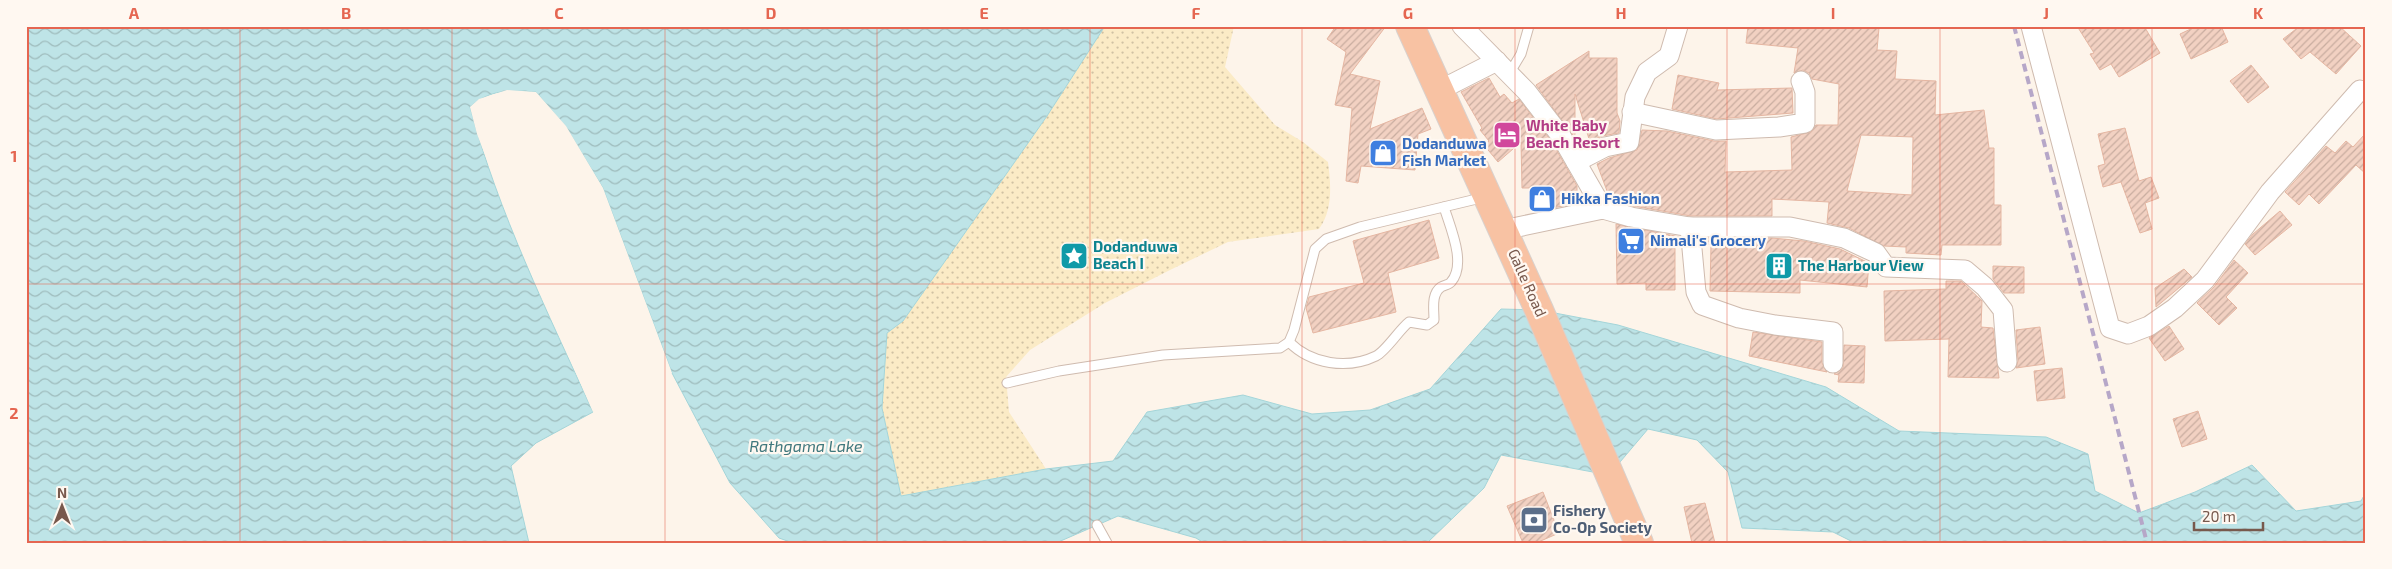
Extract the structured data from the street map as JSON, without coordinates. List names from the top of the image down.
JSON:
{
  "streets": {
    "highway": ["Galle Road"]
  },
  "water": ["Rathgama Lake"],
  "places": {
    "hotel": ["White Baby Beach Resort"],
    "shop": ["Dodanduwa Fish Market", "Hikka Fashion"],
    "supermarket": ["Nimali's Grocery"],
    "place": ["Dodanduwa Beach I"],
    "building": ["The Harbour View"],
    "bank": ["Fishery Co-Op Society"]
  },
  "scale_bar": "20 m",
  "north": "top",
  "grid": {
    "columns": [
      "A",
      "B",
      "C",
      "D",
      "E",
      "F",
      "G",
      "H",
      "I",
      "J",
      "K"
    ],
    "rows": ["1", "2"]
  }
}
